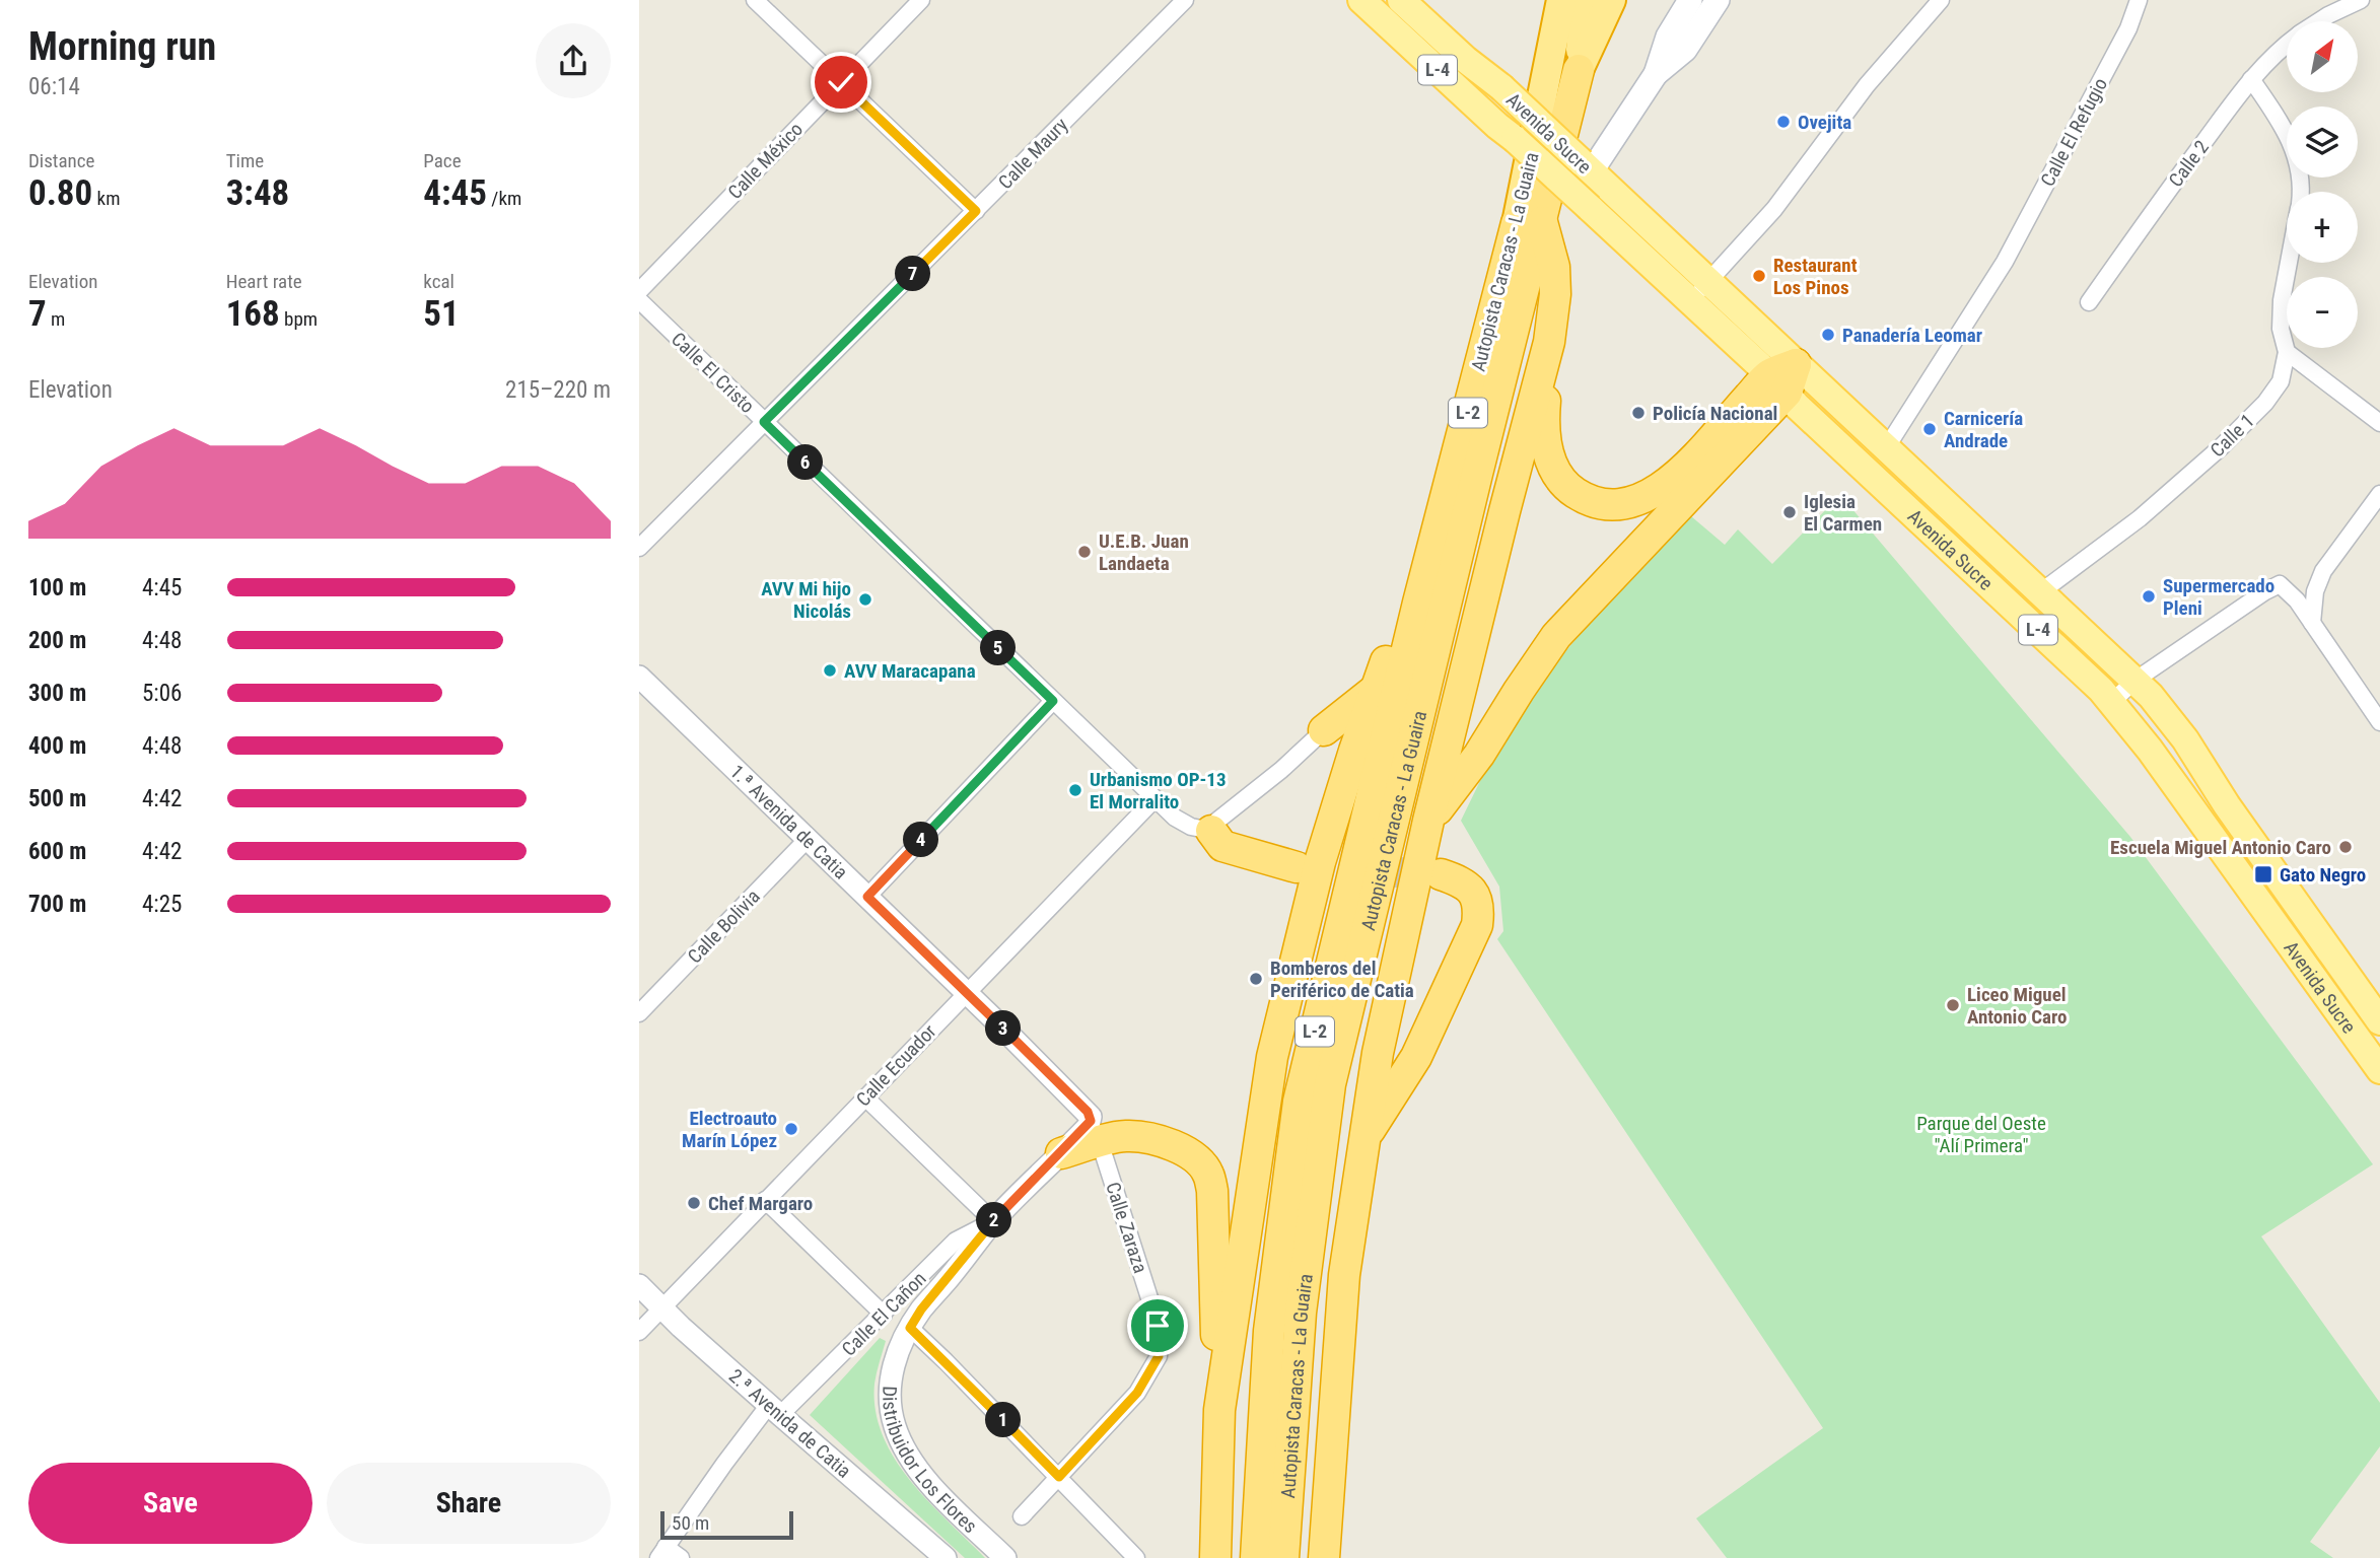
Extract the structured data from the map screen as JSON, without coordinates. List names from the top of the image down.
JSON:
{
  "streets": {
    "highway": ["Autopista Caracas - La Guaira", "L-2"],
    "main road": ["L-4", "Avenida Sucre"],
    "street": [
      "Calle El Refugio",
      "Calle Maury",
      "Calle México",
      "Calle 2",
      "Calle El Cristo",
      "Calle 1",
      "1.ª Avenida de Catia",
      "Calle Bolivia",
      "Calle Ecuador",
      "Calle Zaraza",
      "Calle El Cañon",
      "2.ª Avenida de Catia",
      "Distribuidor Los Flores"
    ]
  },
  "crossings": [
    ["Calle El Refugio", "Avenida Sucre"],
    ["Avenida Sucre", "Calle 1"],
    ["Calle Maury", "Calle El Cristo"],
    ["Calle 2", "Calle 1"],
    ["Autopista Caracas - La Guaira", "L-2"],
    ["Calle El Cristo", "Calle Ecuador"],
    ["1.ª Avenida de Catia", "Calle Bolivia"],
    ["1.ª Avenida de Catia", "Calle Ecuador"],
    ["1.ª Avenida de Catia", "Calle Zaraza"],
    ["Calle Ecuador", "2.ª Avenida de Catia"],
    ["Calle El Cañon", "2.ª Avenida de Catia"],
    ["Calle El Cañon", "Distribuidor Los Flores"]
  ],
  "parks": ["Parque del Oeste \"Alí Primera\""],
  "places": {
    "other": [
      "Ovejita",
      "Restaurant Los Pinos",
      "Panadería Leomar",
      "Policía Nacional",
      "Carnicería Andrade",
      "Iglesia El Carmen",
      "U.E.B. Juan Landaeta",
      "Supermercado Pleni",
      "AVV Mi hijo Nicolás",
      "AVV Maracapana",
      "Urbanismo OP-13 El Morralito",
      "Escuela Miguel Antonio Caro",
      "Bomberos del Periférico de Catia",
      "Liceo Miguel Antonio Caro",
      "Electroauto Marín López",
      "Chef Margaro"
    ],
    "transit": ["Gato Negro"]
  },
  "scale_bar": "50 m",
  "north": "top right",
  "page": {
    "heading": ["Morning run", "06:14"],
    "map_buttons": ["+", "−"],
    "stats": [
      ["Distance", "0.80 km"],
      ["Time", "3:48"],
      ["Pace", "4:45 /km"],
      ["Elevation", "7 m"],
      ["Heart rate", "168 bpm"],
      ["kcal", "51"]
    ],
    "pins": [
      "7",
      "6",
      "5",
      "4",
      "3",
      "2",
      "1"
    ],
    "chart": ["Elevation", "215–220 m"],
    "list": [
      {
        "name": "100 m",
        "note": "4:45"
      },
      {
        "name": "200 m",
        "note": "4:48"
      },
      {
        "name": "300 m",
        "note": "5:06"
      },
      {
        "name": "400 m",
        "note": "4:48"
      },
      {
        "name": "500 m",
        "note": "4:42"
      },
      {
        "name": "600 m",
        "note": "4:42"
      },
      {
        "name": "700 m",
        "note": "4:25"
      }
    ],
    "buttons": ["Save", "Share"],
    "scale": "50 m"
  }
}
